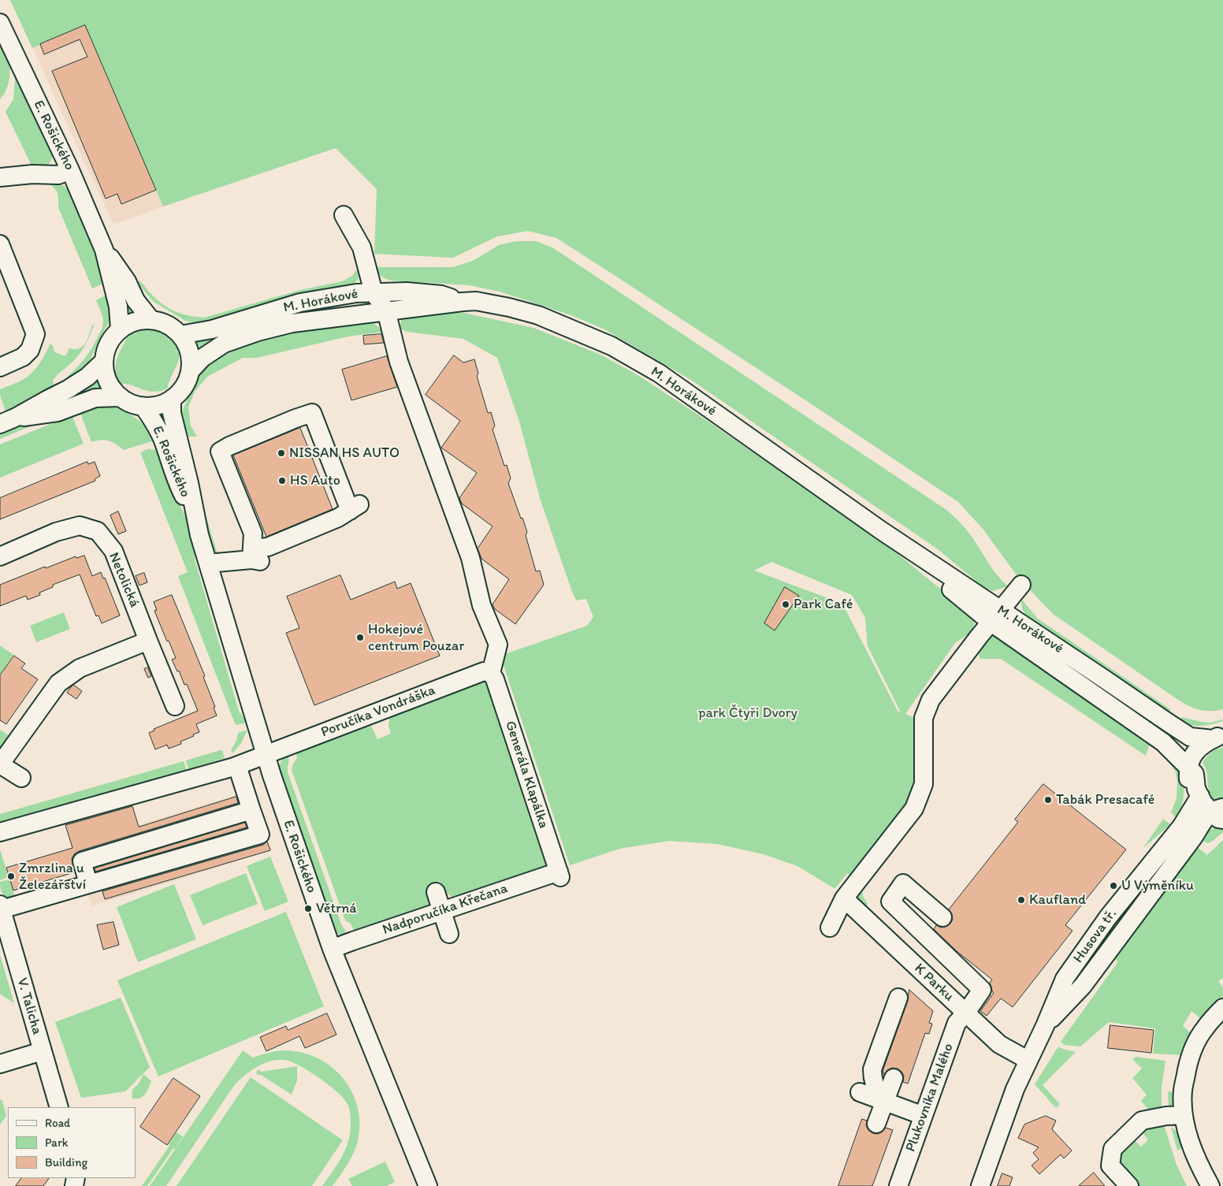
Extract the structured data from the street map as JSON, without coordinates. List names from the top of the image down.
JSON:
{
  "streets": {
    "street": [
      "E. Rošického",
      "M. Horákové",
      "Netolická",
      "Poručíka Vondráška",
      "Generála Klapálka",
      "Nadporučíka Křečana",
      "Husova tř.",
      "K Parku",
      "V. Talicha",
      "Plukovníka Malého"
    ]
  },
  "crossings": [
    ["E. Rošického", "M. Horákové"],
    ["E. Rošického", "Poručíka Vondráška"],
    ["E. Rošického", "Nadporučíka Křečana"],
    ["Poručíka Vondráška", "Generála Klapálka"],
    ["Generála Klapálka", "Nadporučíka Křečana"],
    ["Husova tř.", "K Parku"],
    ["K Parku", "Plukovníka Malého"]
  ],
  "parks": ["park Čtyři Dvory"],
  "places": [
    "NISSAN HS AUTO",
    "HS Auto",
    "Park Café",
    "Hokejové centrum Pouzar",
    "Tabák Presacafé",
    "Zmrzlina u Železářství",
    "U Výměníku",
    "Kaufland",
    "Větrná"
  ],
  "legend": ["Road", "Park", "Building"]
}
